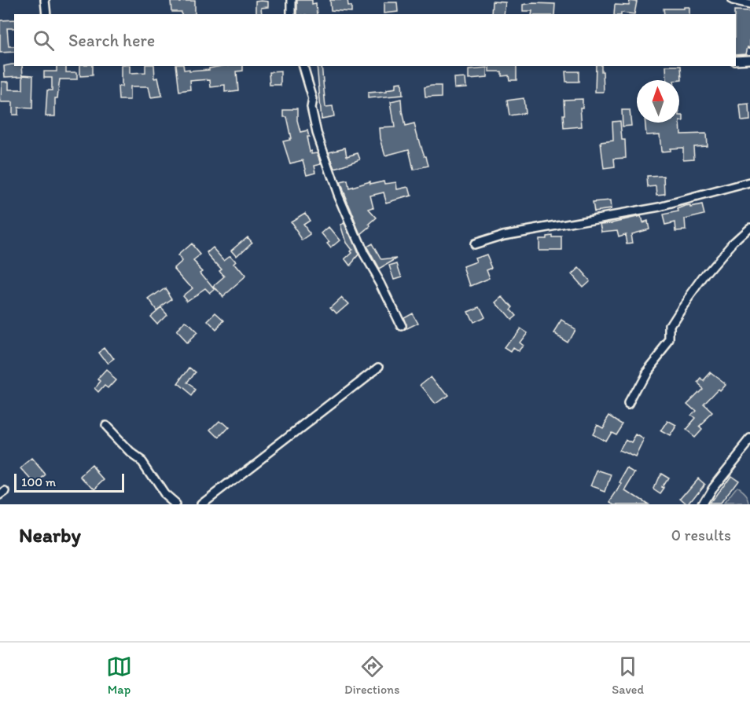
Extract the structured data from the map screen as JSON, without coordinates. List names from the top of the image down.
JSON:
{
  "scale_bar": "100 m",
  "north": "top",
  "page": {
    "search": "Search here",
    "scale": "100 m",
    "heading": ["Nearby", "0 results"],
    "nav": ["Map", "Directions", "Saved"]
  }
}
